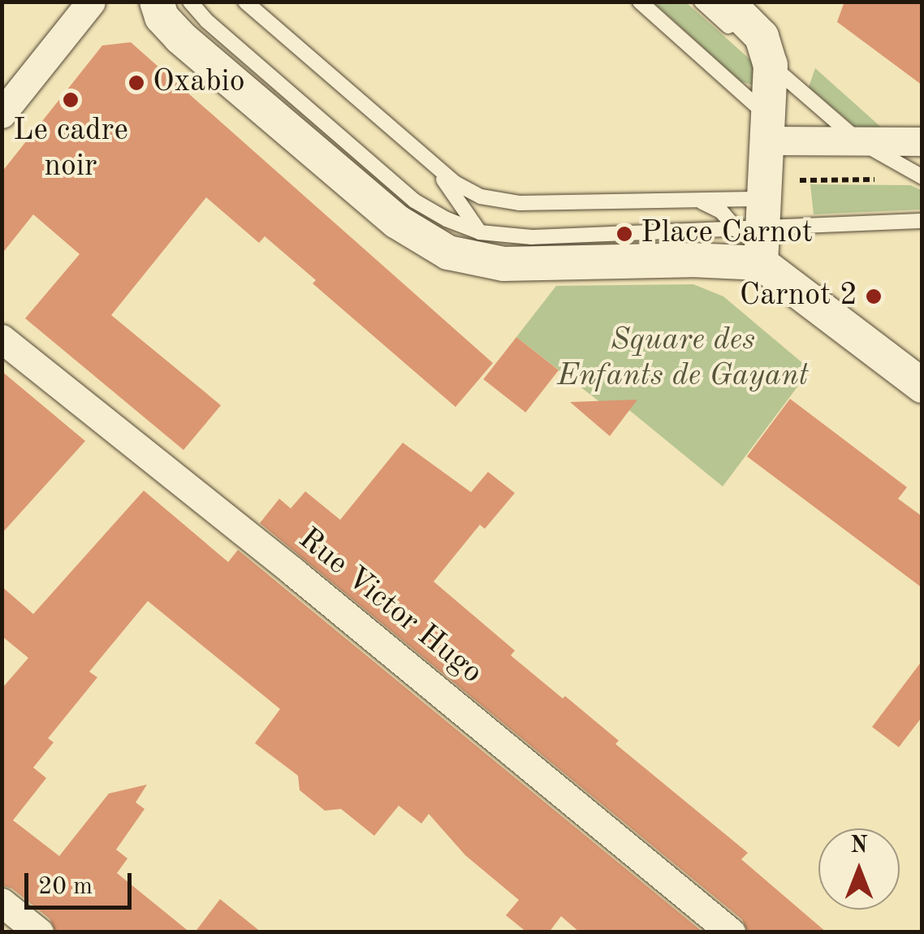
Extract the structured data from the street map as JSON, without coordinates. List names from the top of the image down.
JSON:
{
  "streets": {
    "street": ["Rue Victor Hugo"]
  },
  "parks": ["Square des Enfants de Gayant"],
  "places": [
    "Oxabio",
    "Le cadre noir",
    "Place Carnot",
    "Carnot 2"
  ],
  "scale_bar": "20 m",
  "north": "top"
}
